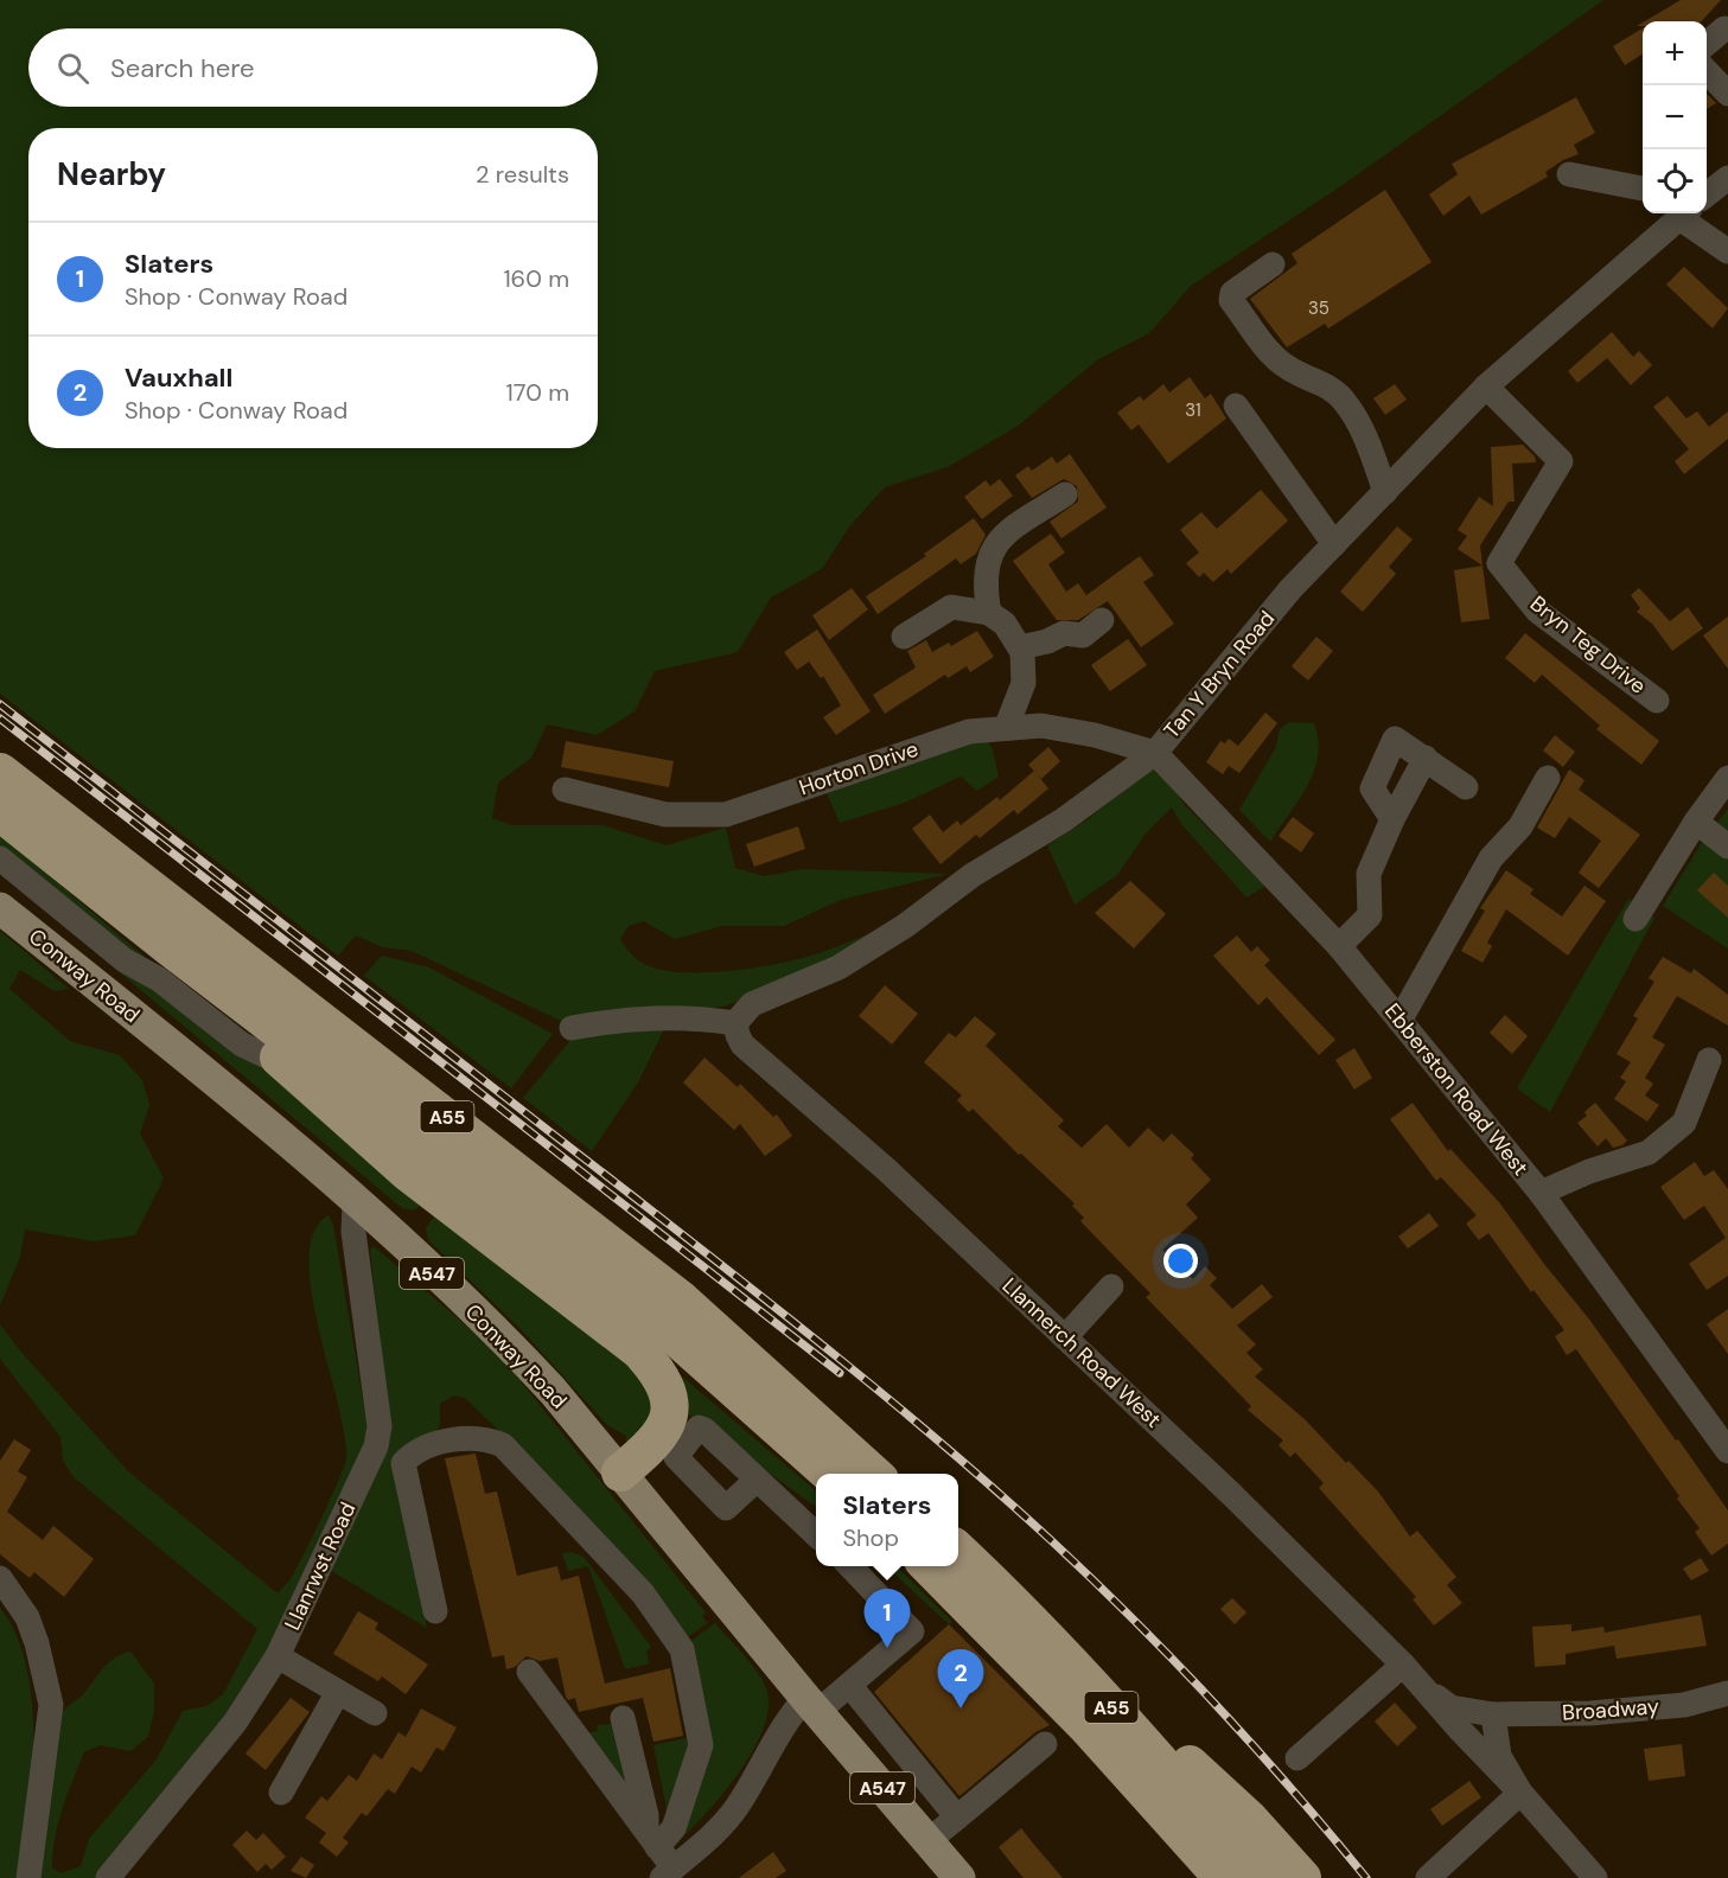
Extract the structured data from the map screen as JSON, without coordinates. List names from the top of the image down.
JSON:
{
  "streets": {
    "highway": ["A55"],
    "main road": ["Conway Road", "A547"],
    "street": [
      "Bryn Teg Drive",
      "Tan Y Bryn Road",
      "Horton Drive",
      "Ebberston Road West",
      "Llannerch Road West",
      "Llanrwst Road",
      "Broadway"
    ]
  },
  "crossings": [
    ["Bryn Teg Drive", "Tan Y Bryn Road"],
    ["Tan Y Bryn Road", "Horton Drive"],
    ["Tan Y Bryn Road", "Ebberston Road West"],
    ["Tan Y Bryn Road", "Llannerch Road West"],
    ["Horton Drive", "Ebberston Road West"],
    ["Conway Road", "Llanrwst Road"],
    ["Llannerch Road West", "Broadway"]
  ],
  "house_numbers": ["35", "31"],
  "page": {
    "map_buttons": ["+", "−"],
    "search": "Search here",
    "heading": ["Nearby", "2 results"],
    "list": [
      {
        "mark": "1",
        "name": "Slaters",
        "note": "Shop · Conway Road",
        "value": "160 m"
      },
      {
        "mark": "2",
        "name": "Vauxhall",
        "note": "Shop · Conway Road",
        "value": "170 m"
      }
    ],
    "popup": ["Slaters", "Shop"],
    "pins": ["1", "2"]
  }
}
